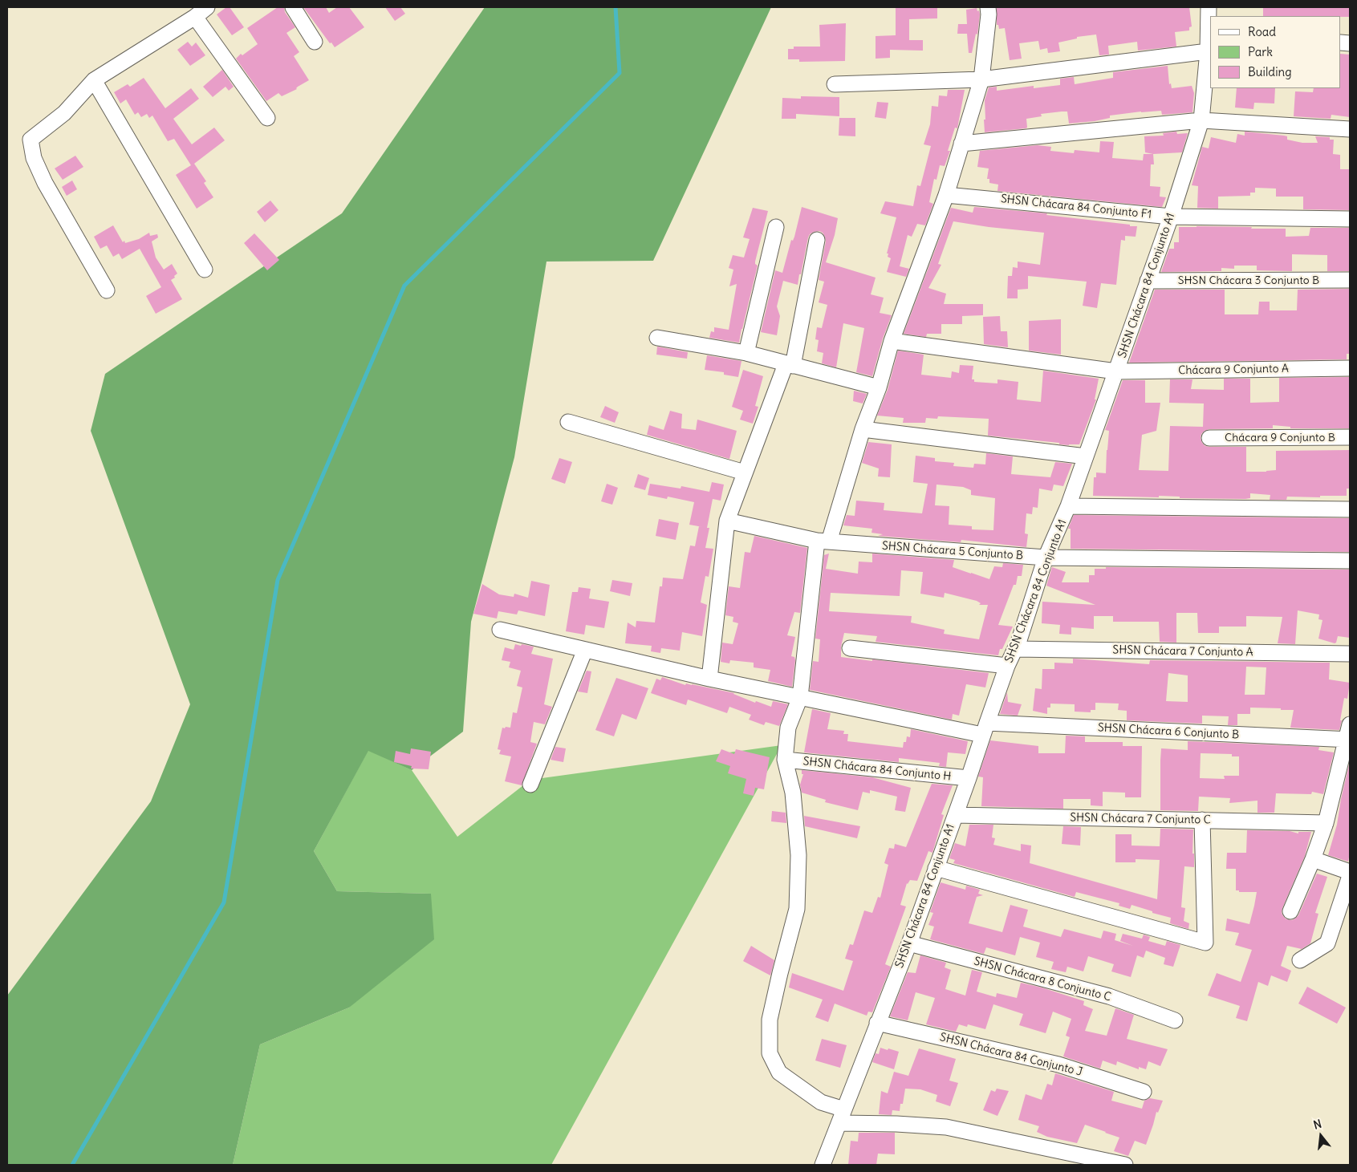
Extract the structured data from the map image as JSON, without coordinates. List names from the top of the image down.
{
  "streets": {
    "street": [
      "SHSN Chácara 84 Conjunto F1",
      "SHSN Chácara 3 Conjunto B",
      "SHSN Chácara 84 Conjunto A1",
      "Chácara 9 Conjunto A",
      "Chácara 9 Conjunto B",
      "SHSN Chácara 5 Conjunto B",
      "SHSN Chácara 7 Conjunto A",
      "SHSN Chácara 6 Conjunto B",
      "SHSN Chácara 84 Conjunto H",
      "SHSN Chácara 7 Conjunto C",
      "SHSN Chácara 8 Conjunto C",
      "SHSN Chácara 84 Conjunto J"
    ]
  },
  "crossings": [
    ["SHSN Chácara 84 Conjunto F1", "SHSN Chácara 84 Conjunto A1"],
    ["SHSN Chácara 3 Conjunto B", "SHSN Chácara 84 Conjunto A1"],
    ["SHSN Chácara 84 Conjunto A1", "Chácara 9 Conjunto A"],
    ["SHSN Chácara 84 Conjunto A1", "SHSN Chácara 5 Conjunto B"],
    ["SHSN Chácara 84 Conjunto A1", "SHSN Chácara 7 Conjunto A"],
    ["SHSN Chácara 84 Conjunto A1", "SHSN Chácara 6 Conjunto B"],
    ["SHSN Chácara 84 Conjunto A1", "SHSN Chácara 84 Conjunto H"],
    ["SHSN Chácara 84 Conjunto A1", "SHSN Chácara 7 Conjunto C"],
    ["SHSN Chácara 84 Conjunto A1", "SHSN Chácara 8 Conjunto C"],
    ["SHSN Chácara 84 Conjunto A1", "SHSN Chácara 84 Conjunto J"]
  ],
  "legend": ["Road", "Park", "Building"],
  "north": "top"
}
